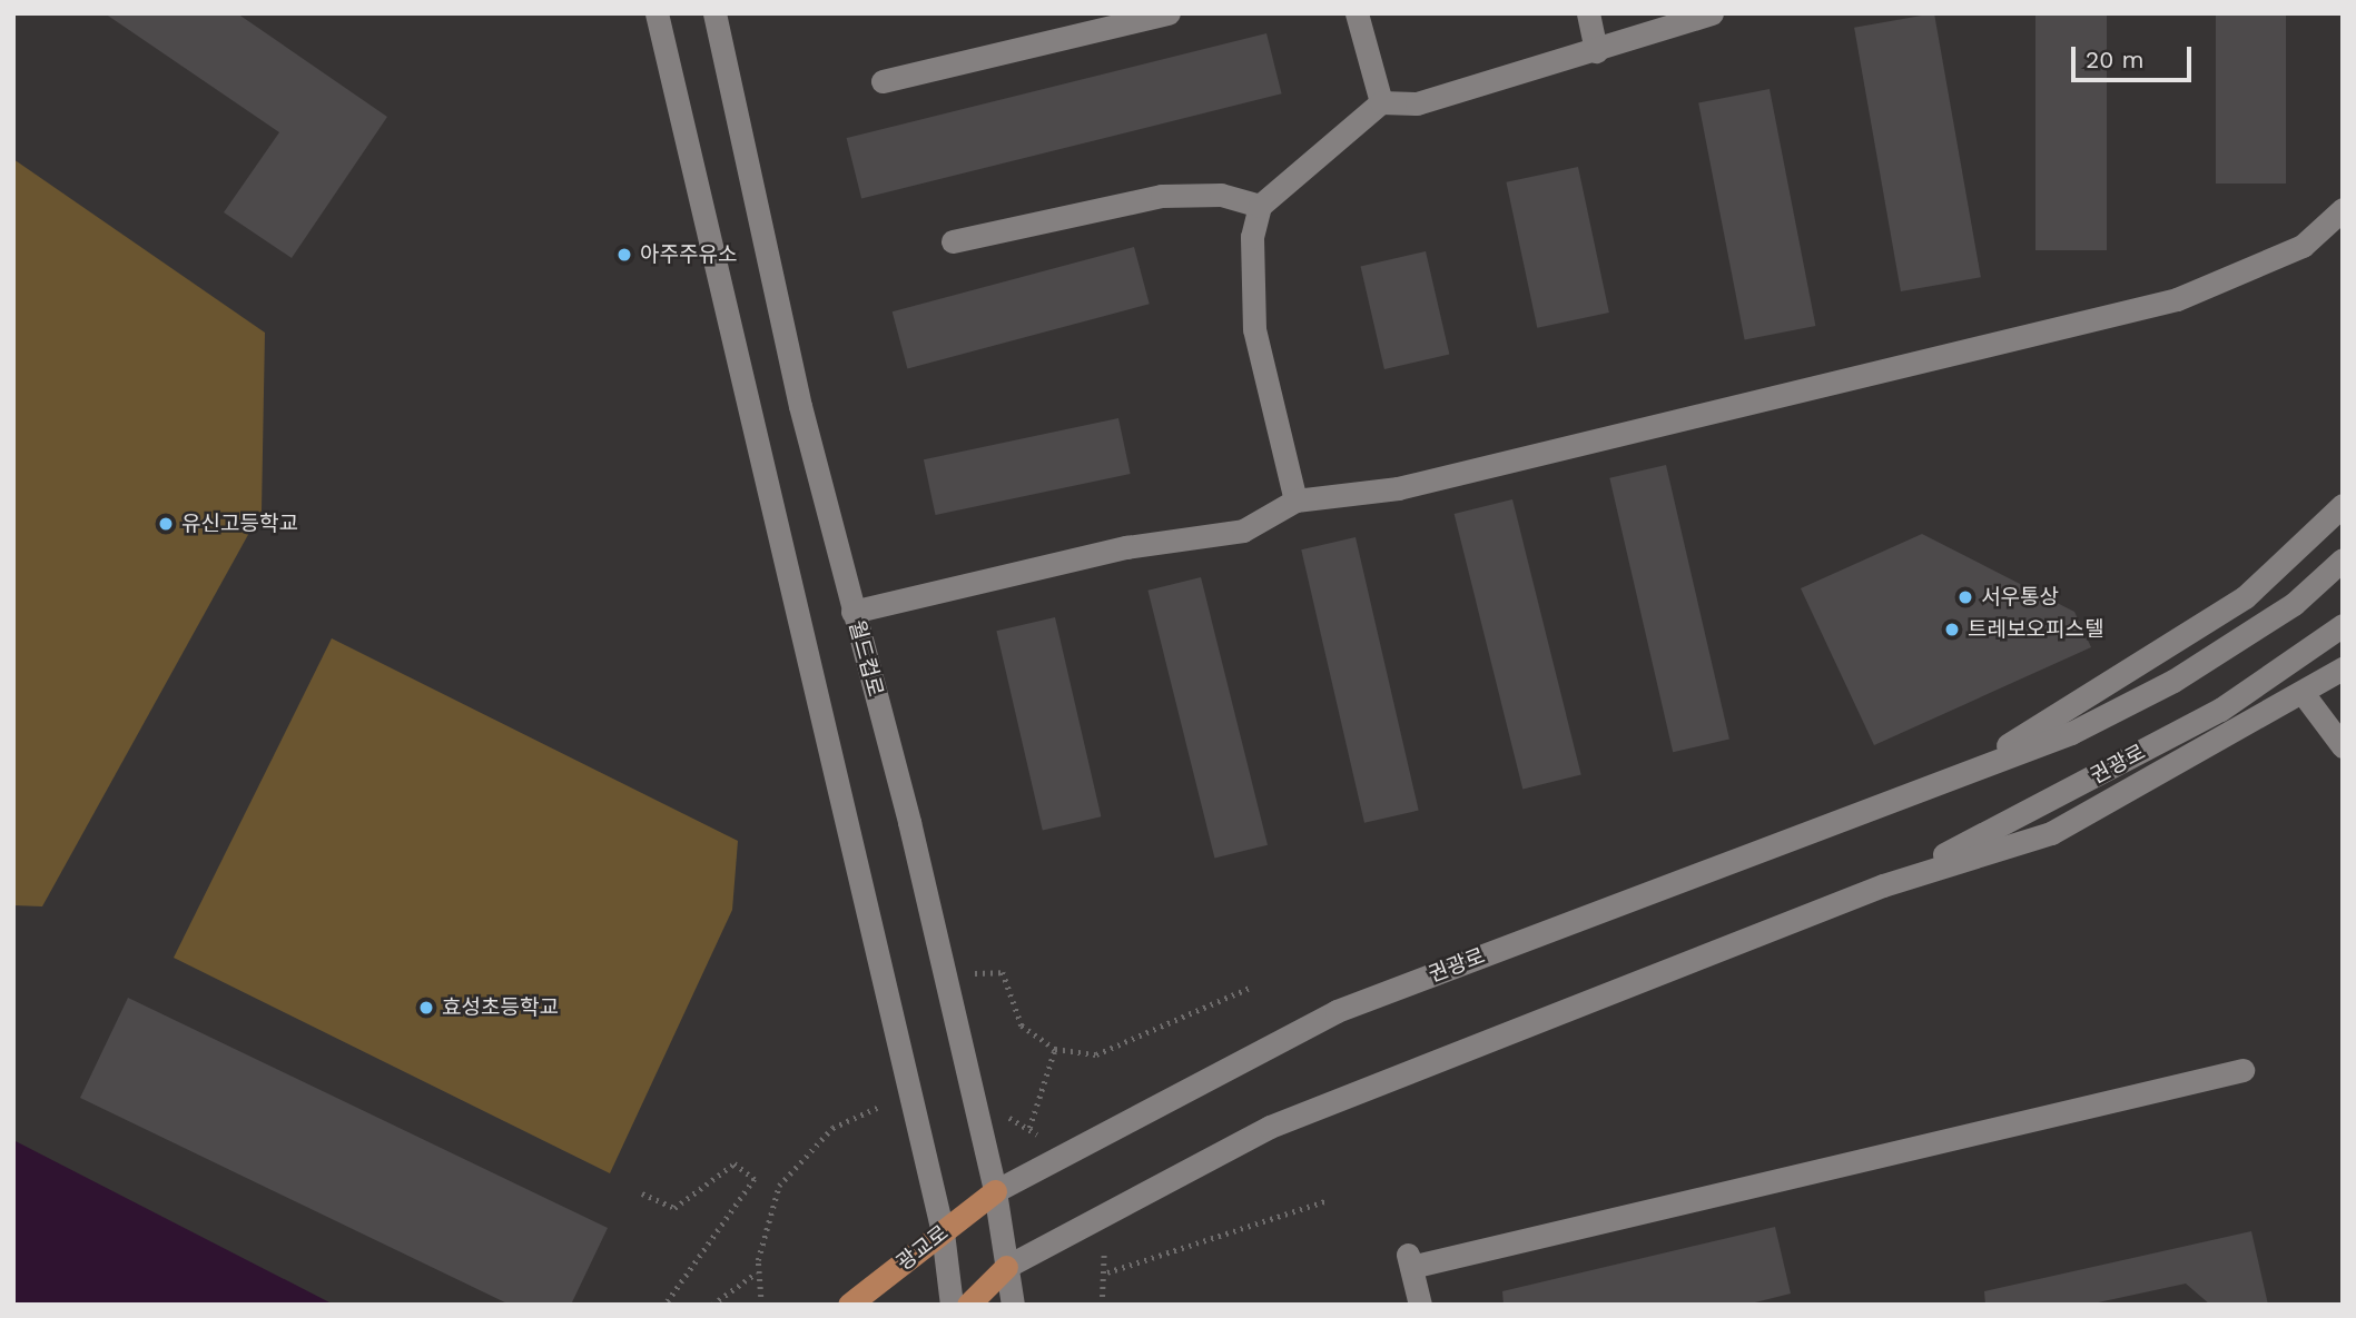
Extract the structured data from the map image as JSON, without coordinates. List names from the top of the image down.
{
  "streets": {
    "main road": ["광교로"],
    "street": ["월드컵로", "권광로"]
  },
  "crossings": [
    ["월드컵로", "권광로"],
    ["월드컵로", "광교로"],
    ["권광로", "광교로"]
  ],
  "places": [
    "아주주유소",
    "유신고등학교",
    "서우통상",
    "트레보오피스텔",
    "효성초등학교"
  ],
  "scale_bar": "20 m"
}
